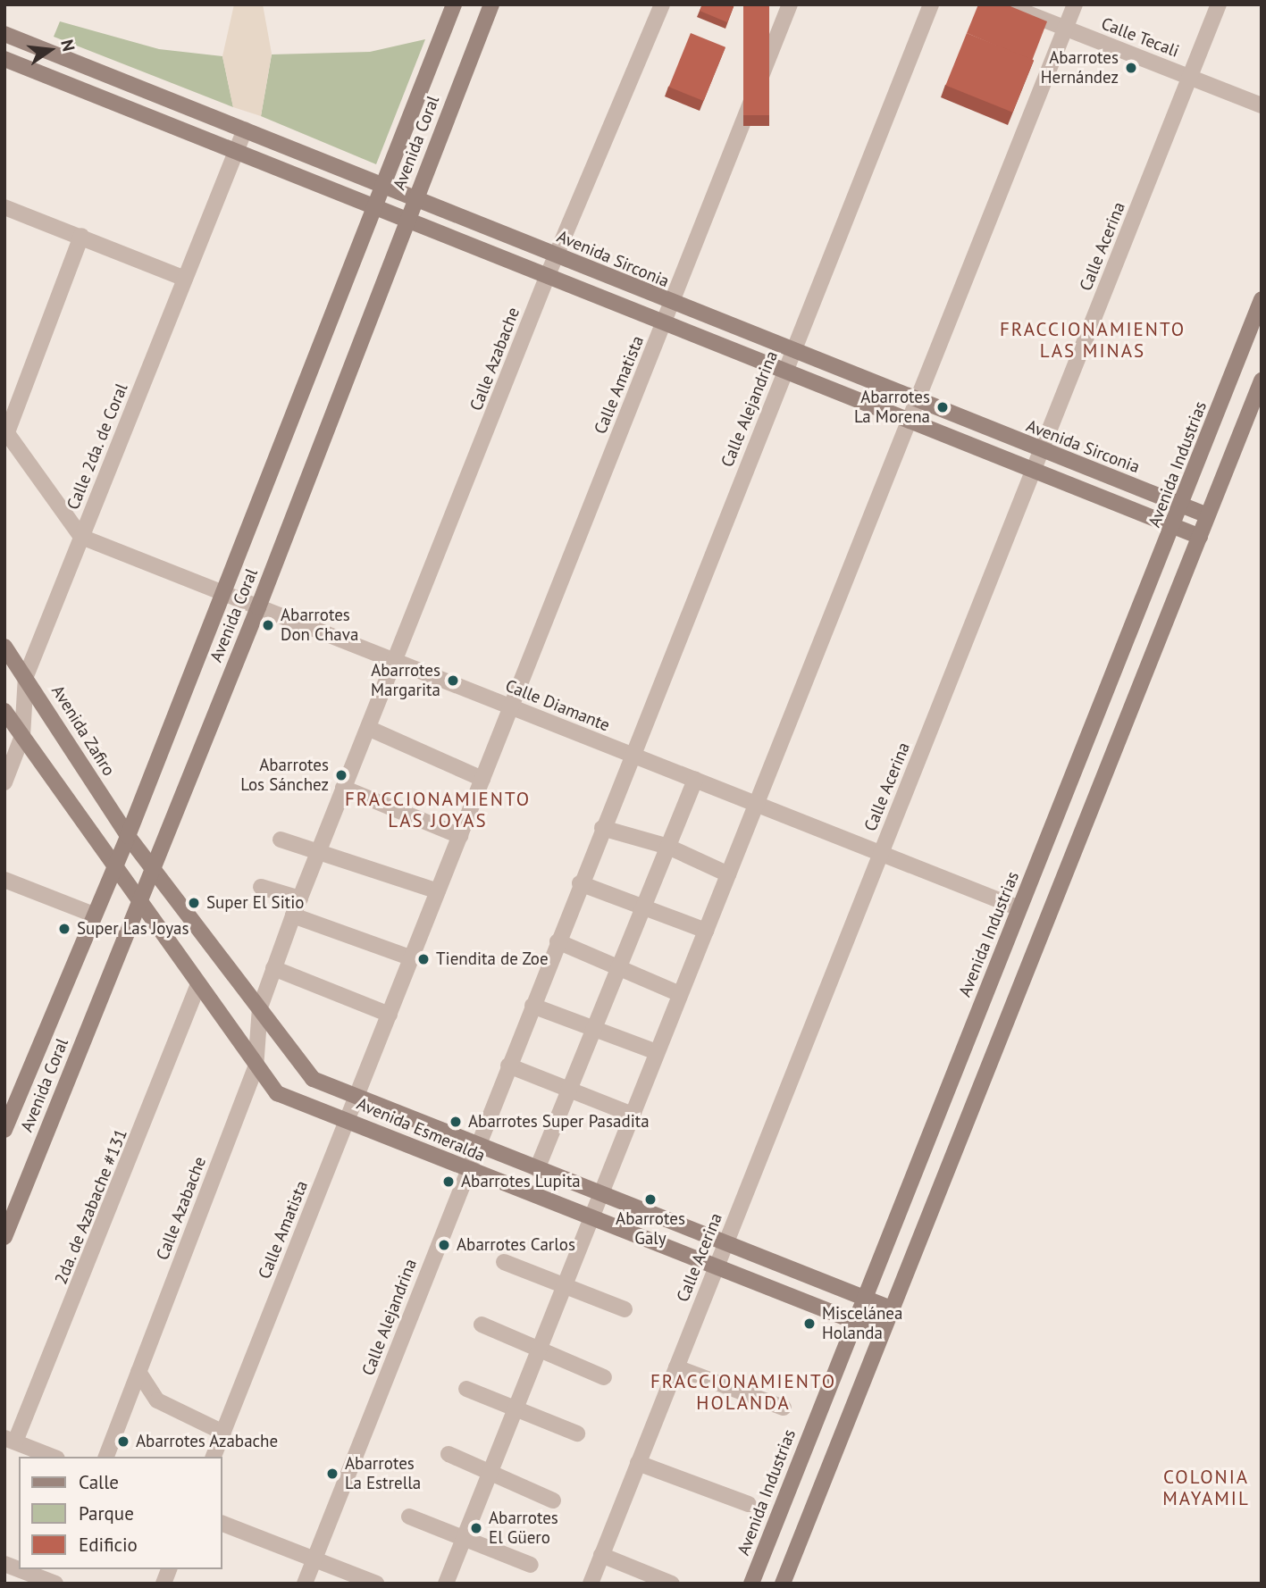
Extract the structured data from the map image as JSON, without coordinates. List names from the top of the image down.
{
  "streets": {
    "street": [
      "Calle Tecali",
      "Avenida Coral",
      "Calle Acerina",
      "Avenida Sirconia",
      "Calle Azabache",
      "Calle Amatista",
      "Calle Alejandrina",
      "Calle 2da. de Coral",
      "Avenida Industrias",
      "Calle Diamante",
      "Avenida Zafiro",
      "Avenida Esmeralda",
      "2da. de Azabache #131"
    ]
  },
  "crossings": [
    ["Calle Tecali", "Calle Acerina"],
    ["Avenida Coral", "Avenida Sirconia"],
    ["Avenida Coral", "Calle Diamante"],
    ["Avenida Coral", "Avenida Zafiro"],
    ["Avenida Coral", "Avenida Esmeralda"],
    ["Calle Acerina", "Avenida Sirconia"],
    ["Calle Acerina", "Calle Diamante"],
    ["Calle Acerina", "Avenida Esmeralda"],
    ["Avenida Sirconia", "Calle Azabache"],
    ["Avenida Sirconia", "Calle Amatista"],
    ["Avenida Sirconia", "Calle Alejandrina"],
    ["Avenida Sirconia", "Calle 2da. de Coral"],
    ["Avenida Sirconia", "Avenida Industrias"],
    ["Calle Azabache", "Calle Diamante"],
    ["Calle Azabache", "Avenida Esmeralda"],
    ["Calle Amatista", "Calle Diamante"],
    ["Calle Amatista", "Avenida Esmeralda"],
    ["Calle Alejandrina", "Calle Diamante"],
    ["Calle Alejandrina", "Avenida Esmeralda"],
    ["Calle 2da. de Coral", "Calle Diamante"],
    ["Calle 2da. de Coral", "Avenida Zafiro"],
    ["Avenida Industrias", "Calle Diamante"],
    ["Avenida Industrias", "Avenida Esmeralda"],
    ["Avenida Zafiro", "Avenida Esmeralda"],
    ["Avenida Esmeralda", "2da. de Azabache #131"]
  ],
  "districts": [
    "FRACCIONAMIENTO LAS MINAS",
    "FRACCIONAMIENTO LAS JOYAS",
    "FRACCIONAMIENTO HOLANDA",
    "COLONIA MAYAMIL"
  ],
  "places": [
    "Abarrotes Hernández",
    "Abarrotes La Morena",
    "Abarrotes Don Chava",
    "Abarrotes Margarita",
    "Abarrotes Los Sánchez",
    "Super El Sitio",
    "Super Las Joyas",
    "Tiendita de Zoe",
    "Abarrotes Super Pasadita",
    "Abarrotes Lupita",
    "Abarrotes Galy",
    "Abarrotes Carlos",
    "Miscelánea Holanda",
    "Abarrotes Azabache",
    "Abarrotes La Estrella",
    "Abarrotes El Güero"
  ],
  "legend": ["Calle", "Parque", "Edificio"],
  "north": "right"
}
